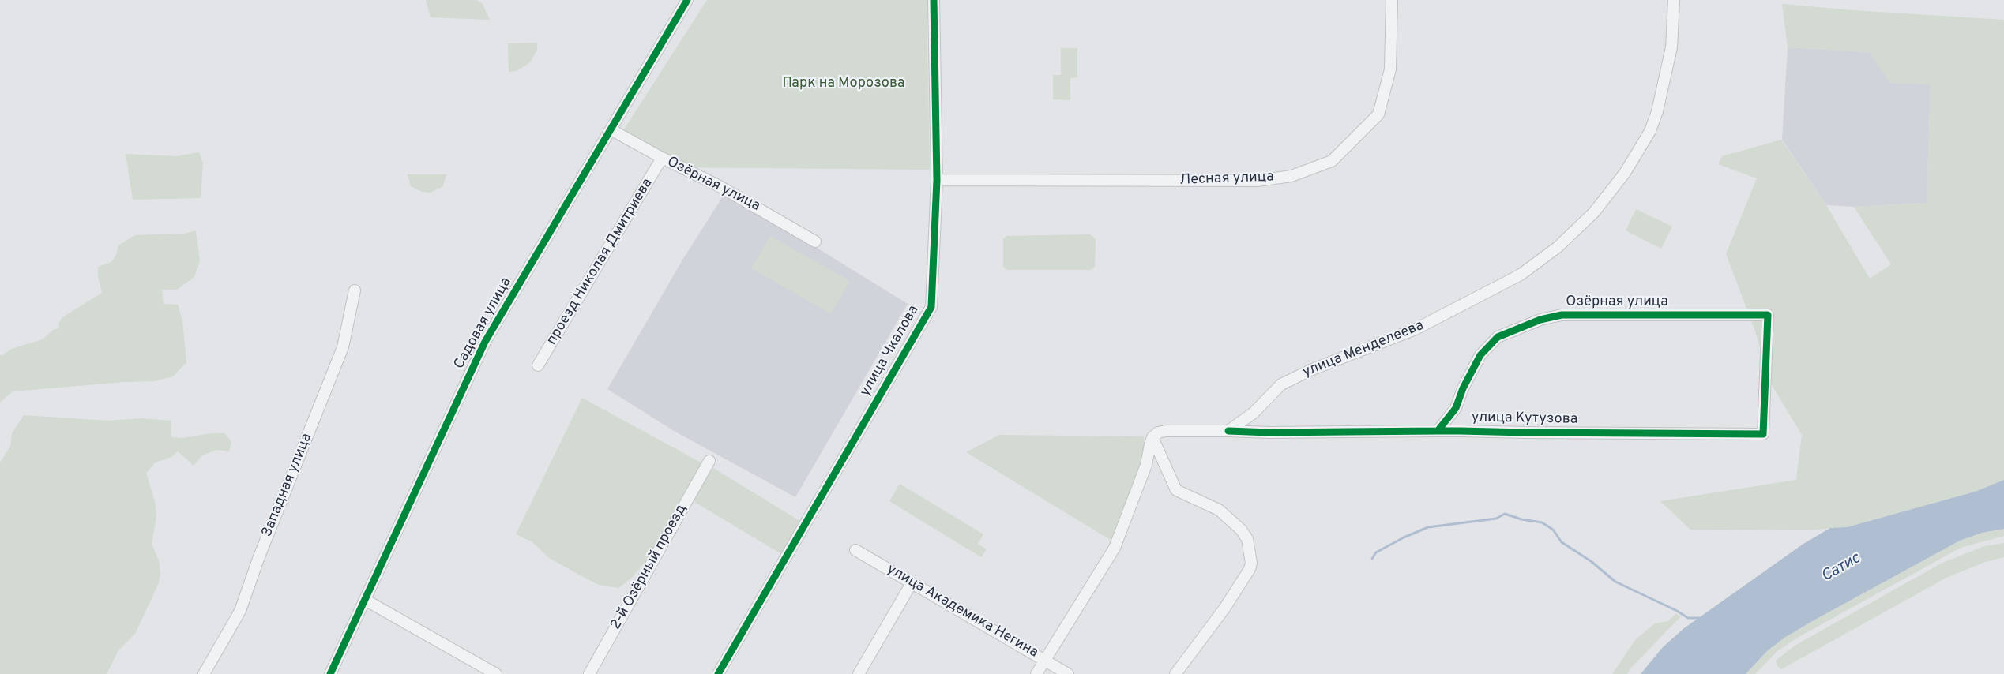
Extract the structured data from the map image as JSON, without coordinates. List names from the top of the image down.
{
  "streets": {
    "street": [
      "Лесная улица",
      "Озёрная улица",
      "проезд Николая Дмитриева",
      "Садовая улица",
      "улица Менделеева",
      "улица Чкалова",
      "улица Кутузова",
      "Западная улица",
      "2-й Озёрный проезд",
      "улица Академика Негина"
    ]
  },
  "crossings": [
    ["Лесная улица", "улица Чкалова"],
    ["Озёрная улица", "проезд Николая Дмитриева"],
    ["Озёрная улица", "Садовая улица"],
    ["Озёрная улица", "улица Кутузова"],
    ["улица Менделеева", "улица Кутузова"]
  ],
  "water": ["Сатис"],
  "parks": ["Парк на Морозова"]
}
